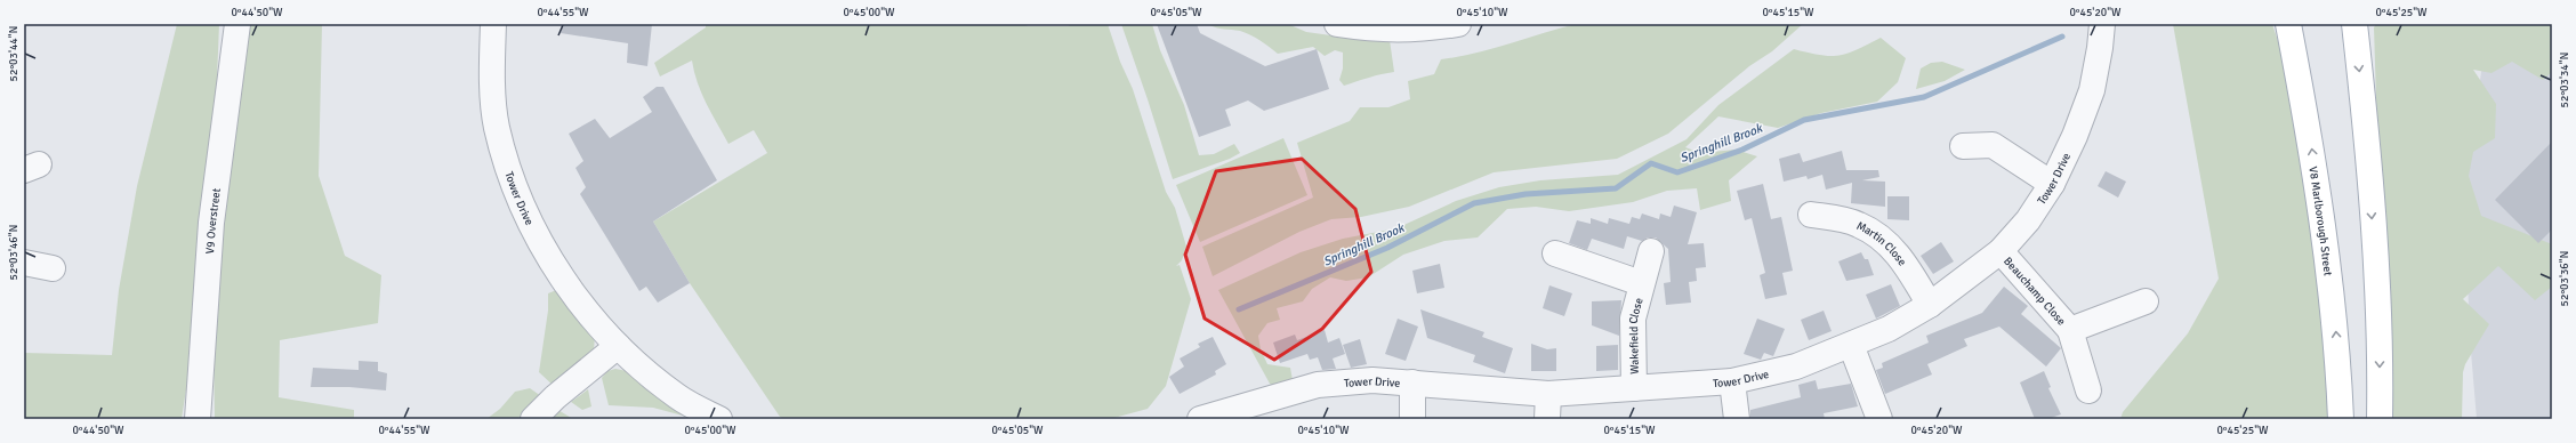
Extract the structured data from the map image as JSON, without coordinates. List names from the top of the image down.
{
  "streets": {
    "main road": ["V8 Marlborough Street"],
    "street": [
      "Tower Drive",
      "V9 Overstreet",
      "Martin Close",
      "Beauchamp Close",
      "Wakefield Close"
    ]
  },
  "crossings": [
    ["Tower Drive", "Martin Close"],
    ["Tower Drive", "Beauchamp Close"],
    ["Tower Drive", "Wakefield Close"]
  ],
  "water": ["Springhill Brook"],
  "coordinates": [
    "0°44'50\"W",
    "0°44'55\"W",
    "0°45'00\"W",
    "0°45'05\"W",
    "0°45'10\"W",
    "0°45'15\"W",
    "0°45'20\"W",
    "0°45'25\"W",
    "52°03'44\"N",
    "52°03'34\"N",
    "52°03'46\"N",
    "52°03'36\"N"
  ]
}
